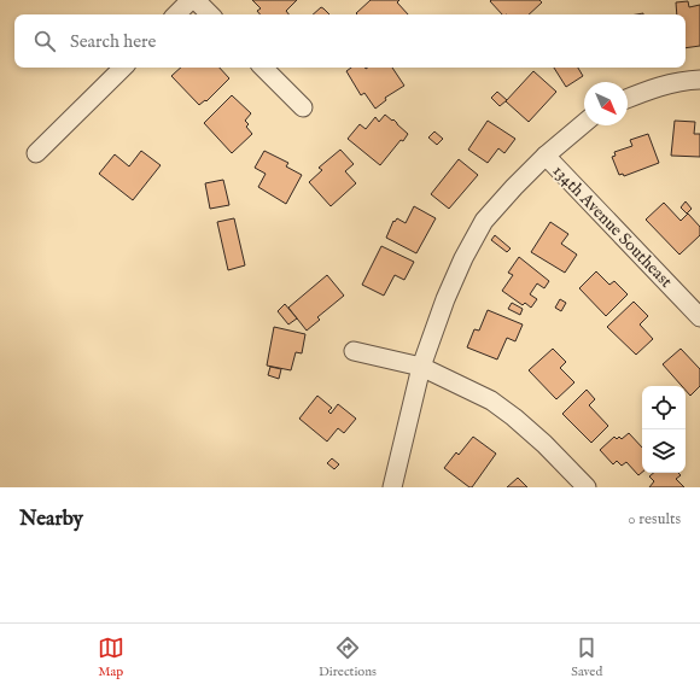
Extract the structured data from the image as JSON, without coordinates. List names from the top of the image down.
{
  "streets": {
    "street": ["134th Avenue Southeast"]
  },
  "north": "bottom right",
  "page": {
    "search": "Search here",
    "heading": ["Nearby", "0 results"],
    "nav": ["Map", "Directions", "Saved"]
  }
}
